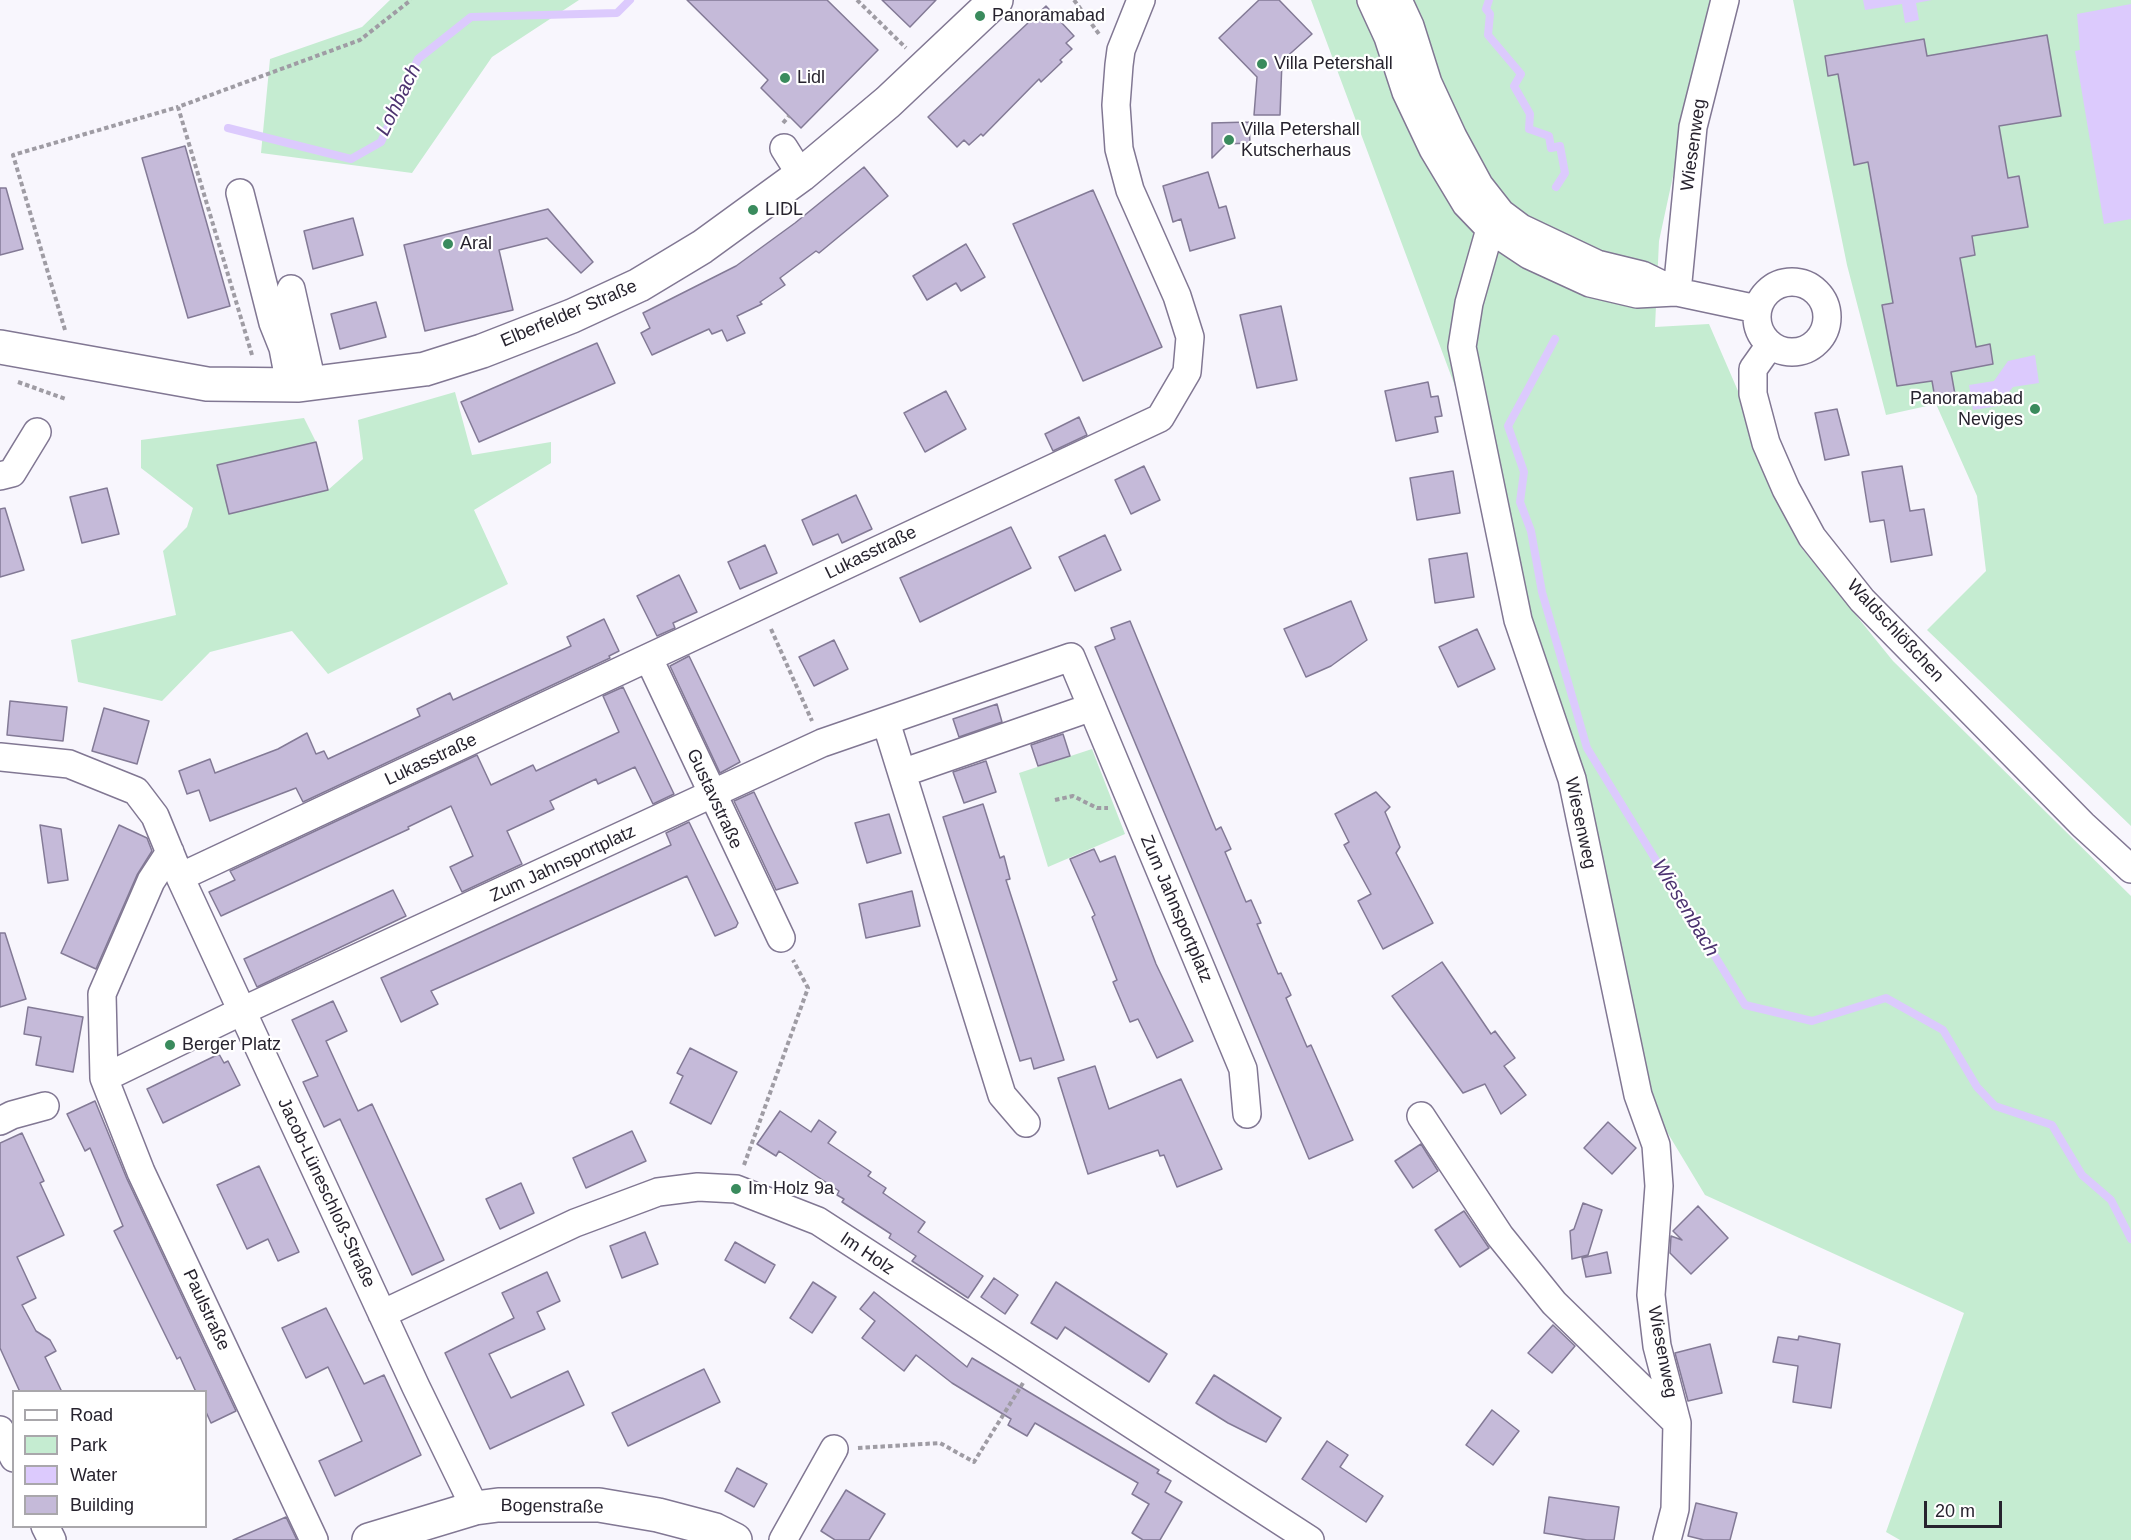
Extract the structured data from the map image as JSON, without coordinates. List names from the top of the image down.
{
  "streets": {
    "main road": ["Elberfelder Straße", "Bogenstraße"],
    "street": [
      "Wiesenweg",
      "Lukasstraße",
      "Waldschlößchen",
      "Gustavstraße",
      "Zum Jahnsportplatz",
      "Jacob-Lüneschloß-Straße",
      "Im Holz",
      "Paulstraße"
    ]
  },
  "crossings": [
    ["Lukasstraße", "Gustavstraße"],
    ["Lukasstraße", "Jacob-Lüneschloß-Straße"],
    ["Gustavstraße", "Zum Jahnsportplatz"],
    ["Zum Jahnsportplatz", "Jacob-Lüneschloß-Straße"],
    ["Zum Jahnsportplatz", "Paulstraße"],
    ["Jacob-Lüneschloß-Straße", "Im Holz"],
    ["Jacob-Lüneschloß-Straße", "Bogenstraße"]
  ],
  "water": ["Lohbach", "Wiesenbach"],
  "places": [
    "Panoramabad",
    "Villa Petershall",
    "Lidl",
    "Villa Petershall Kutscherhaus",
    "LIDL",
    "Aral",
    "Panoramabad Neviges",
    "Berger Platz",
    "Im Holz 9a"
  ],
  "legend": [
    "Road",
    "Park",
    "Water",
    "Building"
  ],
  "scale_bar": "20 m"
}
